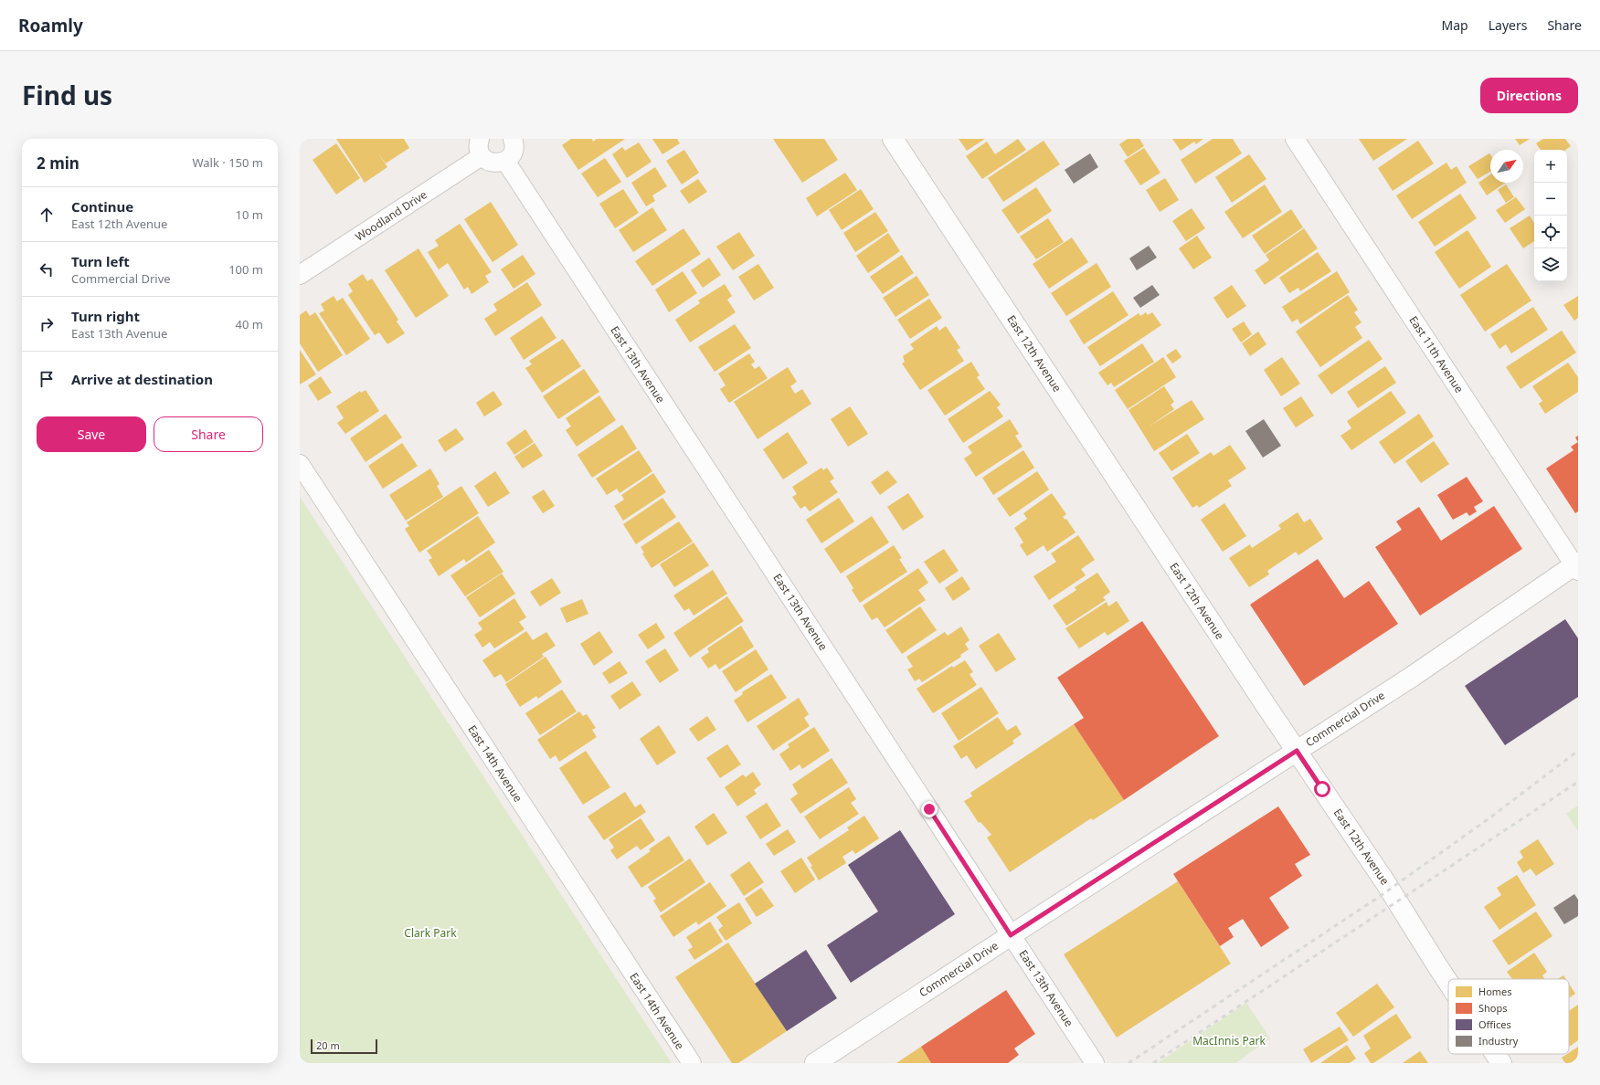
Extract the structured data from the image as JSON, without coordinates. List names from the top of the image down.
{
  "streets": {
    "street": [
      "Woodland Drive",
      "East 12th Avenue",
      "East 11th Avenue",
      "East 13th Avenue",
      "Commercial Drive",
      "East 14th Avenue"
    ]
  },
  "crossings": [
    ["East 12th Avenue", "Commercial Drive"],
    ["East 11th Avenue", "Commercial Drive"],
    ["East 13th Avenue", "Commercial Drive"]
  ],
  "parks": ["Clark Park", "MacInnis Park"],
  "legend": [
    "Homes",
    "Shops",
    "Offices",
    "Industry"
  ],
  "scale_bar": "20 m",
  "north": "top right",
  "page": {
    "header": "Roamly",
    "nav": ["Map", "Layers", "Share"],
    "title": "Find us",
    "buttons": [
      "Directions",
      ["Save", "Share"]
    ],
    "heading": ["2 min", "Walk · 150 m"],
    "map_buttons": ["+", "−"],
    "list": [
      ["Continue", "East 12th Avenue", "10 m"],
      ["Turn left", "Commercial Drive", "100 m"],
      ["Turn right", "East 13th Avenue", "40 m"],
      "Arrive at destination"
    ],
    "scale": "20 m"
  }
}
